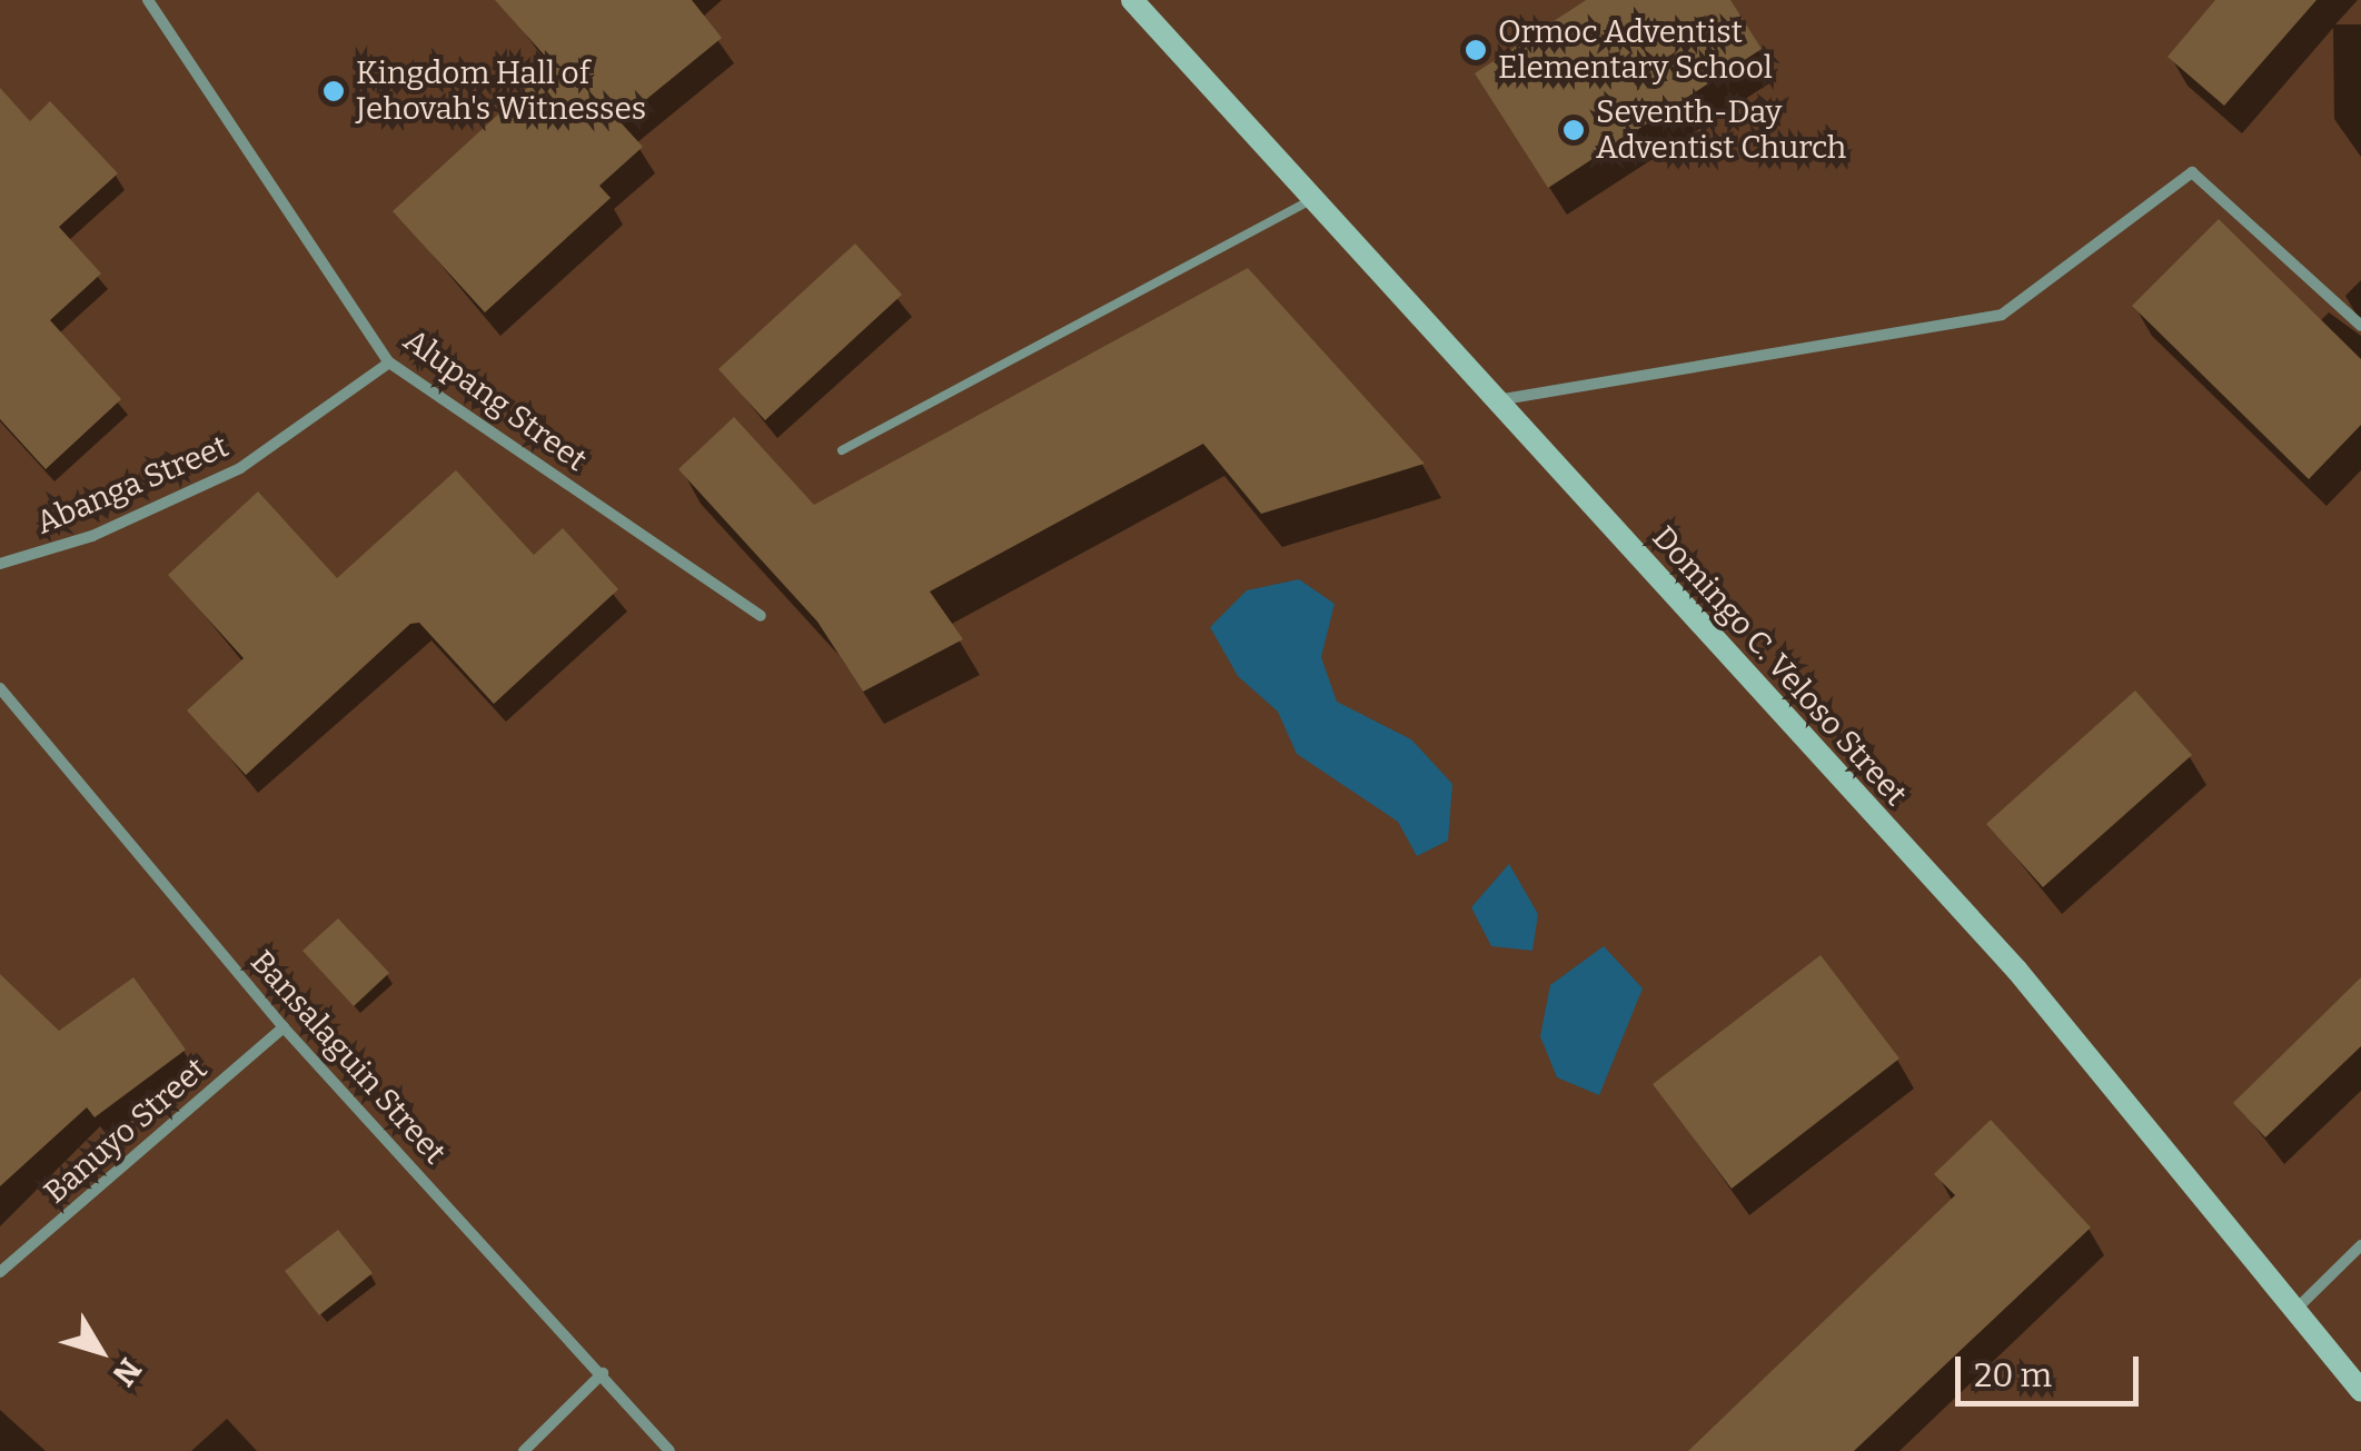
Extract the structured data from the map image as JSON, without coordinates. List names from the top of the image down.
{
  "streets": {
    "main road": ["Domingo C. Veloso Street"],
    "street": [
      "Alupang Street",
      "Abanga Street",
      "Bansalaguin Street",
      "Banuyo Street"
    ]
  },
  "crossings": [
    ["Alupang Street", "Abanga Street"],
    ["Bansalaguin Street", "Banuyo Street"]
  ],
  "places": ["Ormoc Adventist Elementary School", "Kingdom Hall of Jehovah's Witnesses", "Seventh-Day Adventist Church"],
  "scale_bar": "20 m",
  "north": "bottom right"
}
